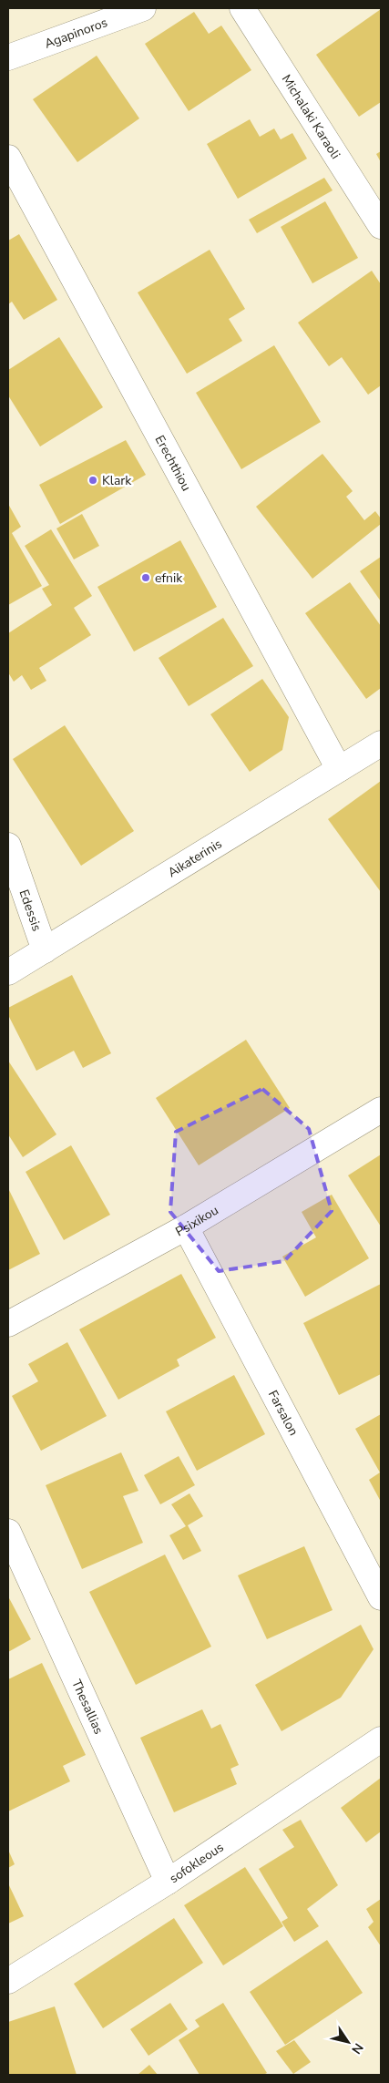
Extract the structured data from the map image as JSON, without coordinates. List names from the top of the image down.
{
  "streets": {
    "street": [
      "Agapinoros",
      "Michalaki Karaoli",
      "Erechthiou",
      "Aikaterinis",
      "Edessis",
      "Psixikou",
      "Farsalon",
      "Thesallias",
      "sofokleous"
    ]
  },
  "crossings": [
    ["Erechthiou", "Aikaterinis"],
    ["Aikaterinis", "Edessis"],
    ["Psixikou", "Farsalon"],
    ["Thesallias", "sofokleous"]
  ],
  "places": ["Klark", "efnik"],
  "north": "bottom right"
}
